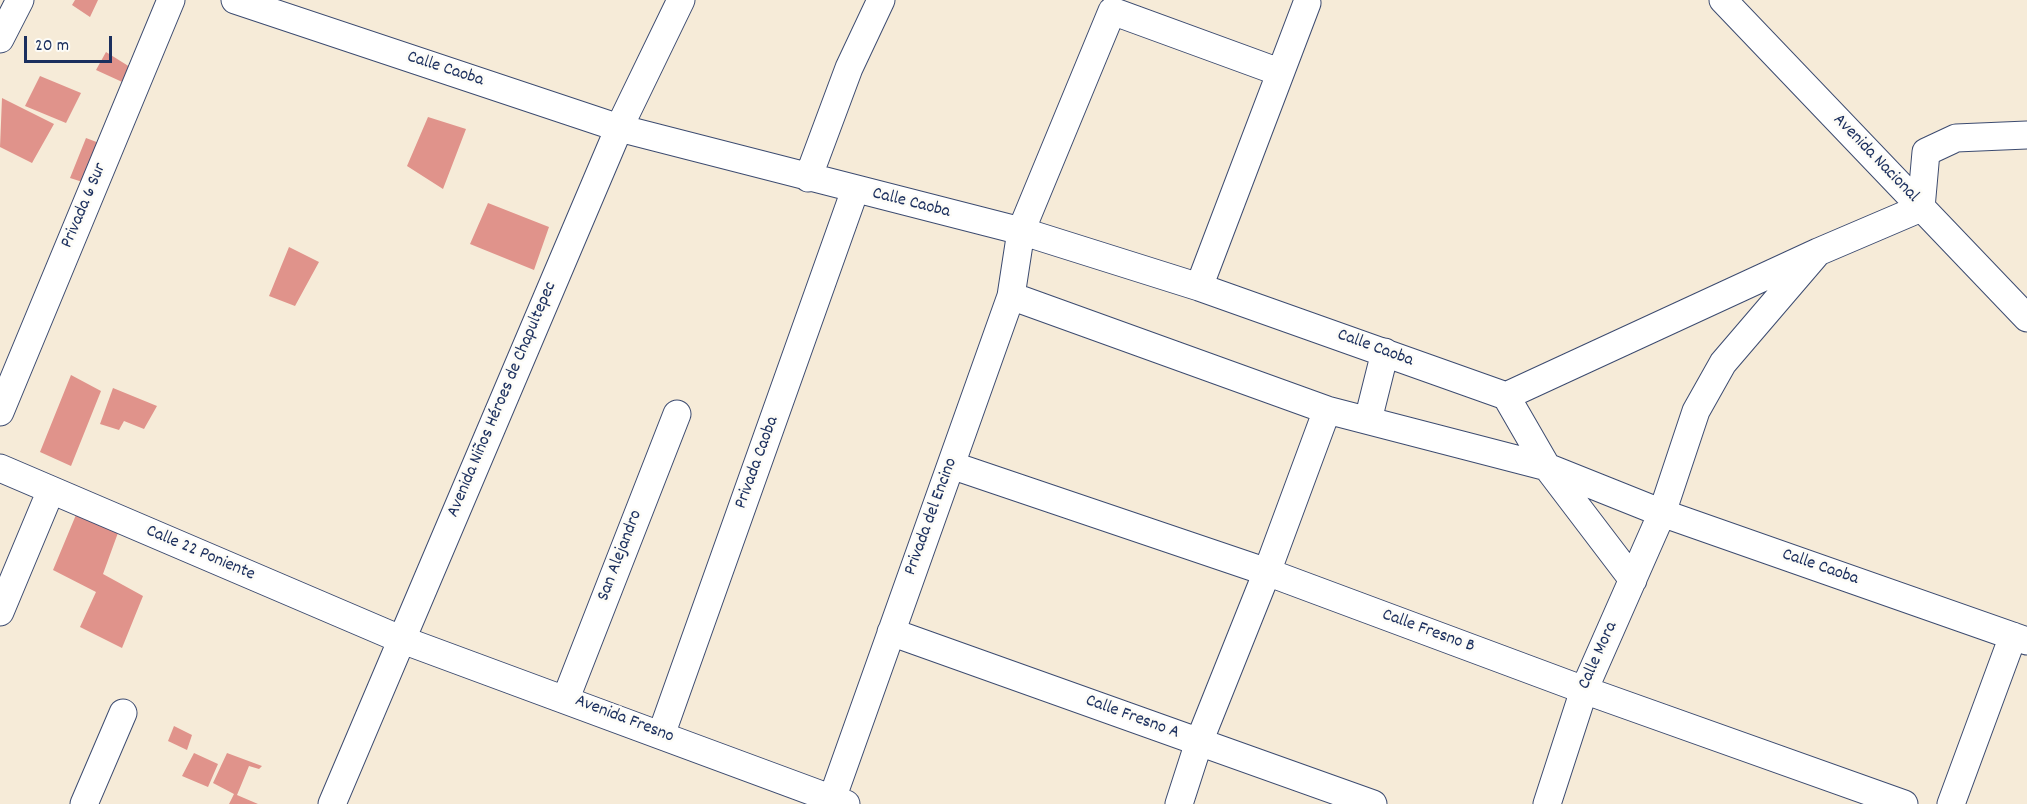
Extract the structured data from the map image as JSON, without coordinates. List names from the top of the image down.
{
  "streets": {
    "street": [
      "Calle Caoba",
      "Avenida Nacional",
      "Privada 6 Sur",
      "Avenida Niños Héroes de Chapultepec",
      "Privada Caoba",
      "Privada del Encino",
      "Calle 22 Poniente",
      "San Alejandro",
      "Calle Fresno B",
      "Calle Mora",
      "Calle Fresno A",
      "Avenida Fresno"
    ]
  },
  "crossings": [
    ["Calle Caoba", "Avenida Niños Héroes de Chapultepec"],
    ["Calle Caoba", "Privada Caoba"],
    ["Calle Caoba", "Privada del Encino"],
    ["Calle Caoba", "Calle Mora"],
    ["Avenida Niños Héroes de Chapultepec", "Calle 22 Poniente"],
    ["Avenida Niños Héroes de Chapultepec", "Avenida Fresno"],
    ["Privada Caoba", "Avenida Fresno"],
    ["Privada del Encino", "Calle Fresno B"],
    ["Privada del Encino", "Calle Fresno A"],
    ["Privada del Encino", "Avenida Fresno"],
    ["Calle 22 Poniente", "Avenida Fresno"],
    ["San Alejandro", "Avenida Fresno"],
    ["Calle Fresno B", "Calle Mora"]
  ],
  "scale_bar": "20 m"
}
